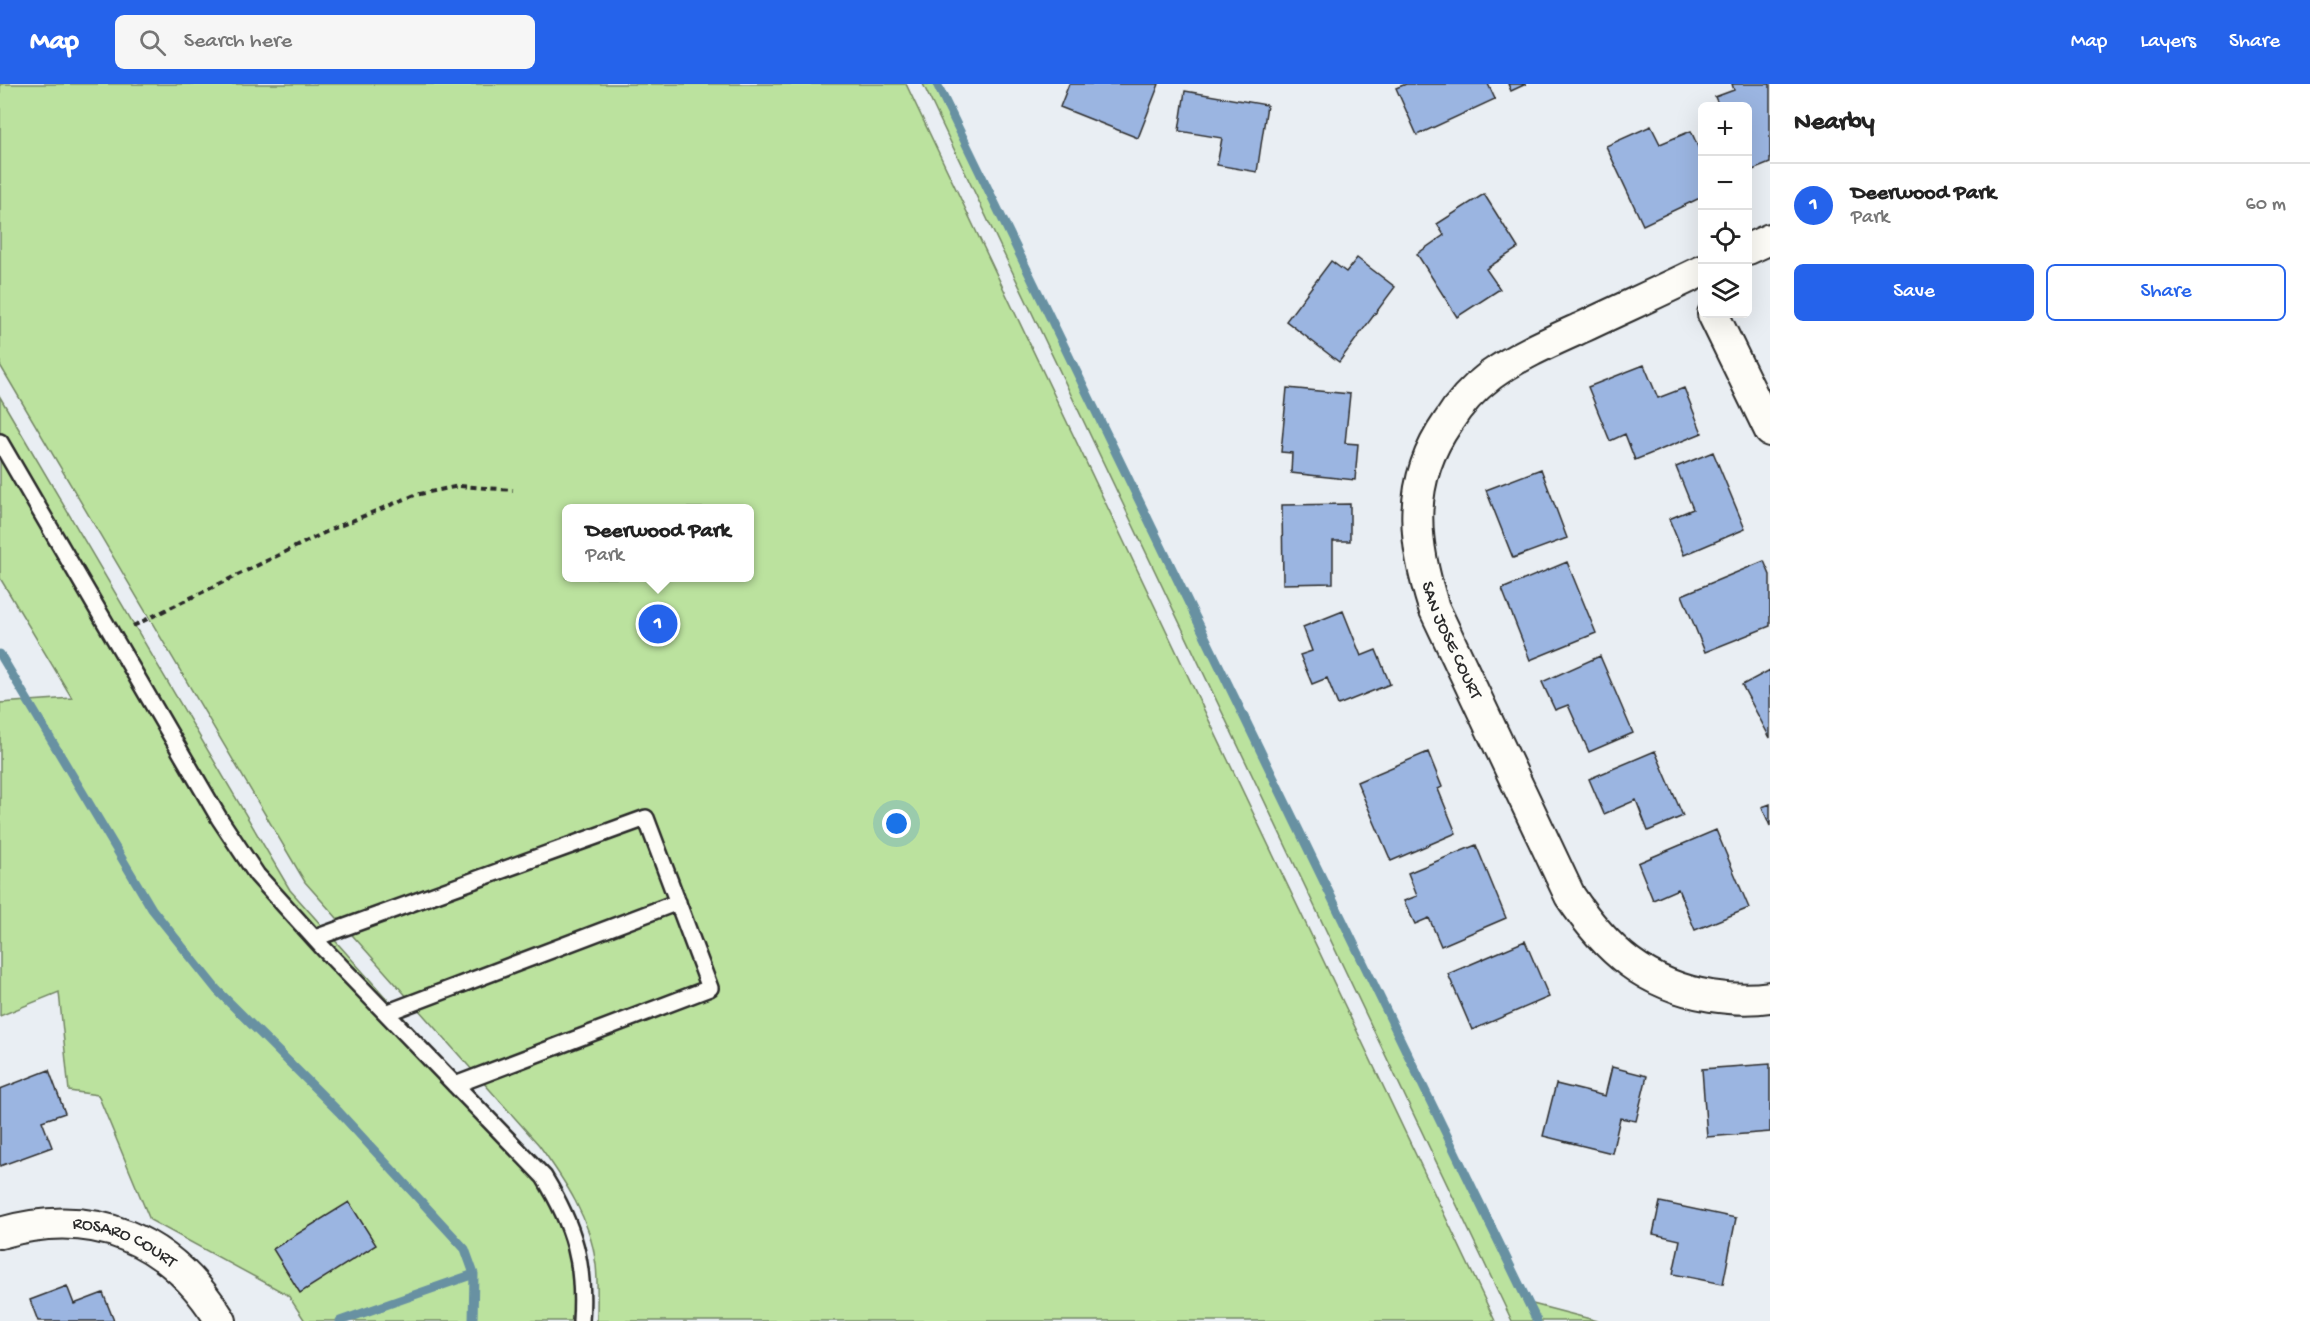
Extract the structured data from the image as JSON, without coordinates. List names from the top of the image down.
{
  "streets": {
    "street": ["SAN JOSE COURT", "ROSARO COURT"]
  },
  "page": {
    "header": "Map",
    "search": "Search here",
    "nav": ["Map", "Layers", "Share"],
    "heading": "Nearby",
    "map_buttons": ["+", "−"],
    "list": [
      {
        "mark": "1",
        "name": "Deerwood Park",
        "note": "Park",
        "value": "60 m"
      }
    ],
    "buttons": ["Save", "Share"],
    "popup": ["Deerwood Park", "Park"],
    "pins": "1"
  }
}
